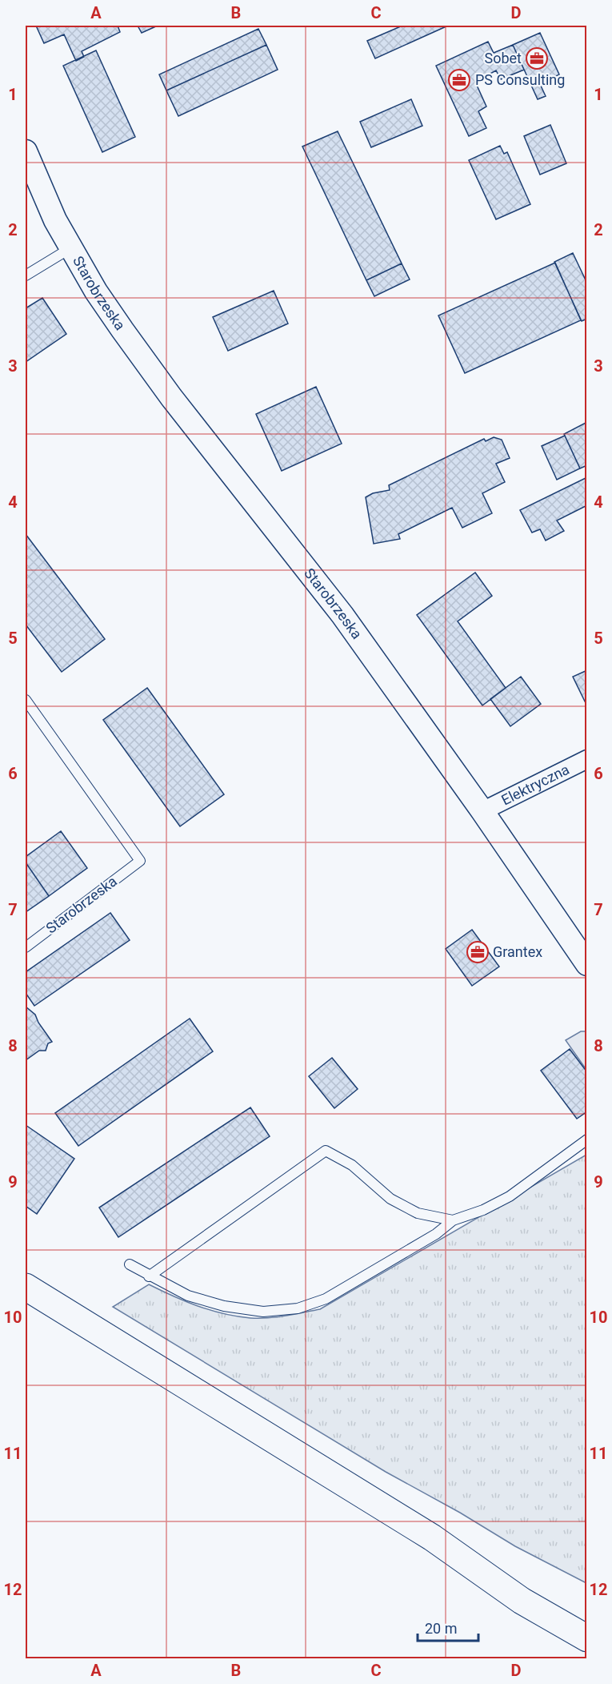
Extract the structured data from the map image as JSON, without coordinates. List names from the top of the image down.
{
  "streets": {
    "street": ["Starobrzeska", "Elektryczna"]
  },
  "crossings": [
    ["Starobrzeska", "Elektryczna"]
  ],
  "places": {
    "office": ["Sobet", "PS Consulting", "Grantex"]
  },
  "scale_bar": "20 m",
  "grid": {
    "columns": [
      "A",
      "B",
      "C",
      "D"
    ],
    "rows": [
      "1",
      "2",
      "3",
      "4",
      "5",
      "6",
      "7",
      "8",
      "9",
      "10",
      "11",
      "12"
    ]
  }
}
